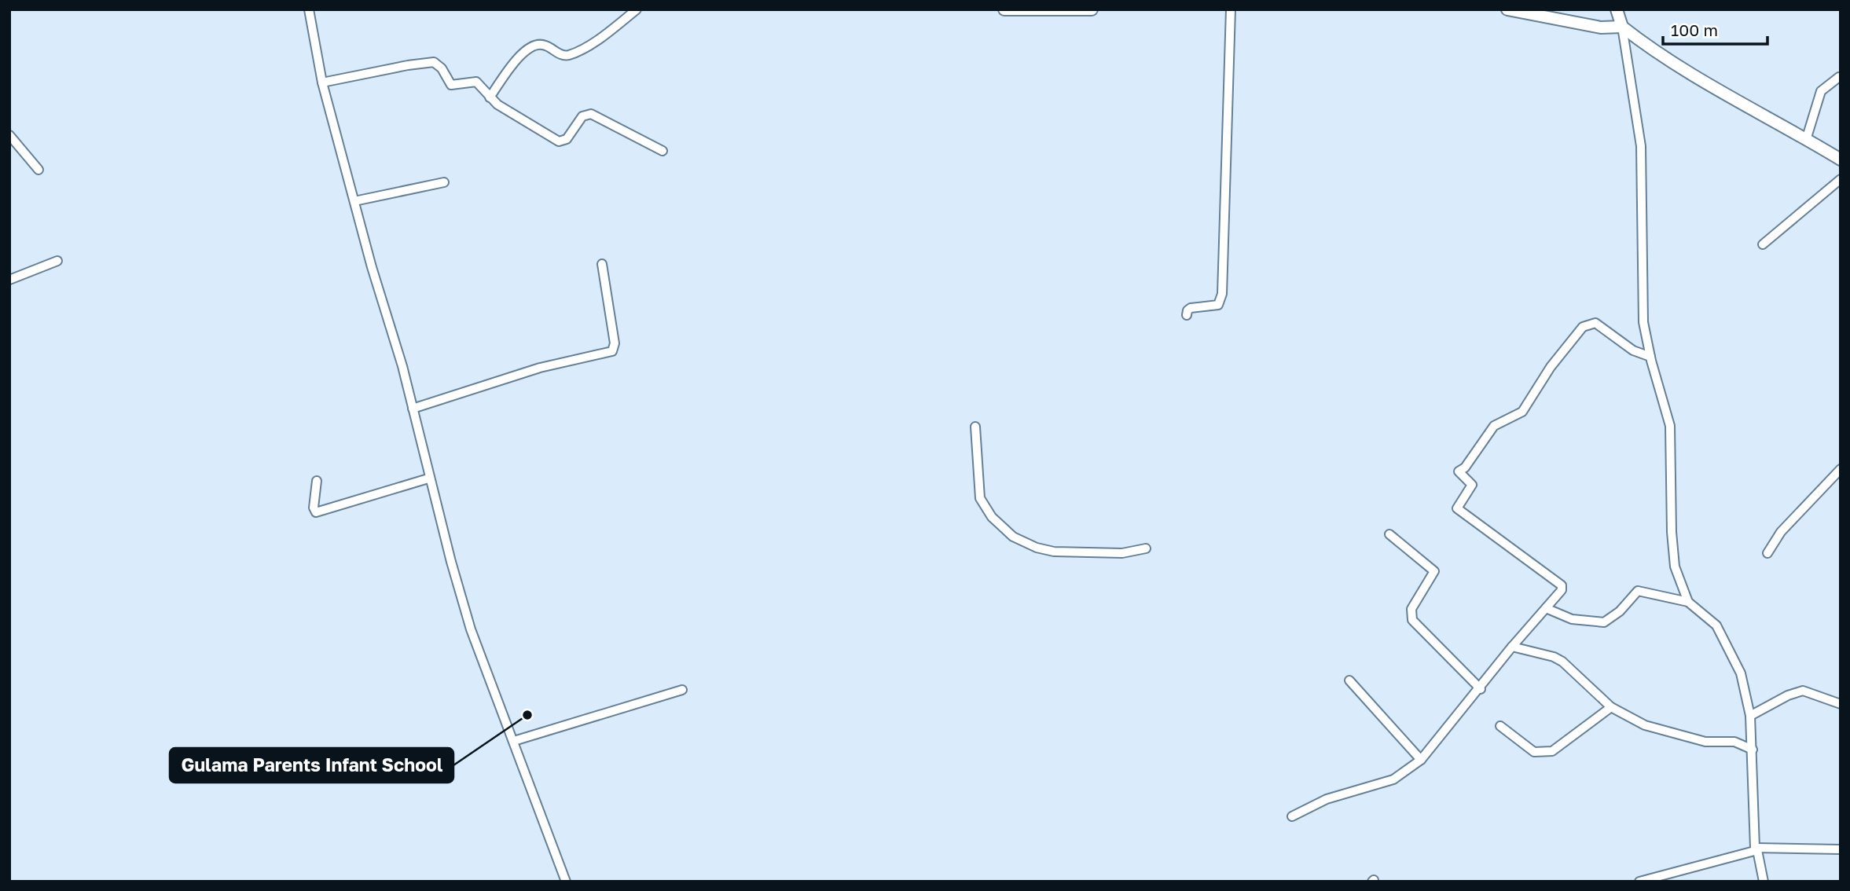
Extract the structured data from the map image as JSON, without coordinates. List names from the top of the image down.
{
  "places": ["Gulama Parents Infant School"],
  "scale_bar": "100 m"
}
